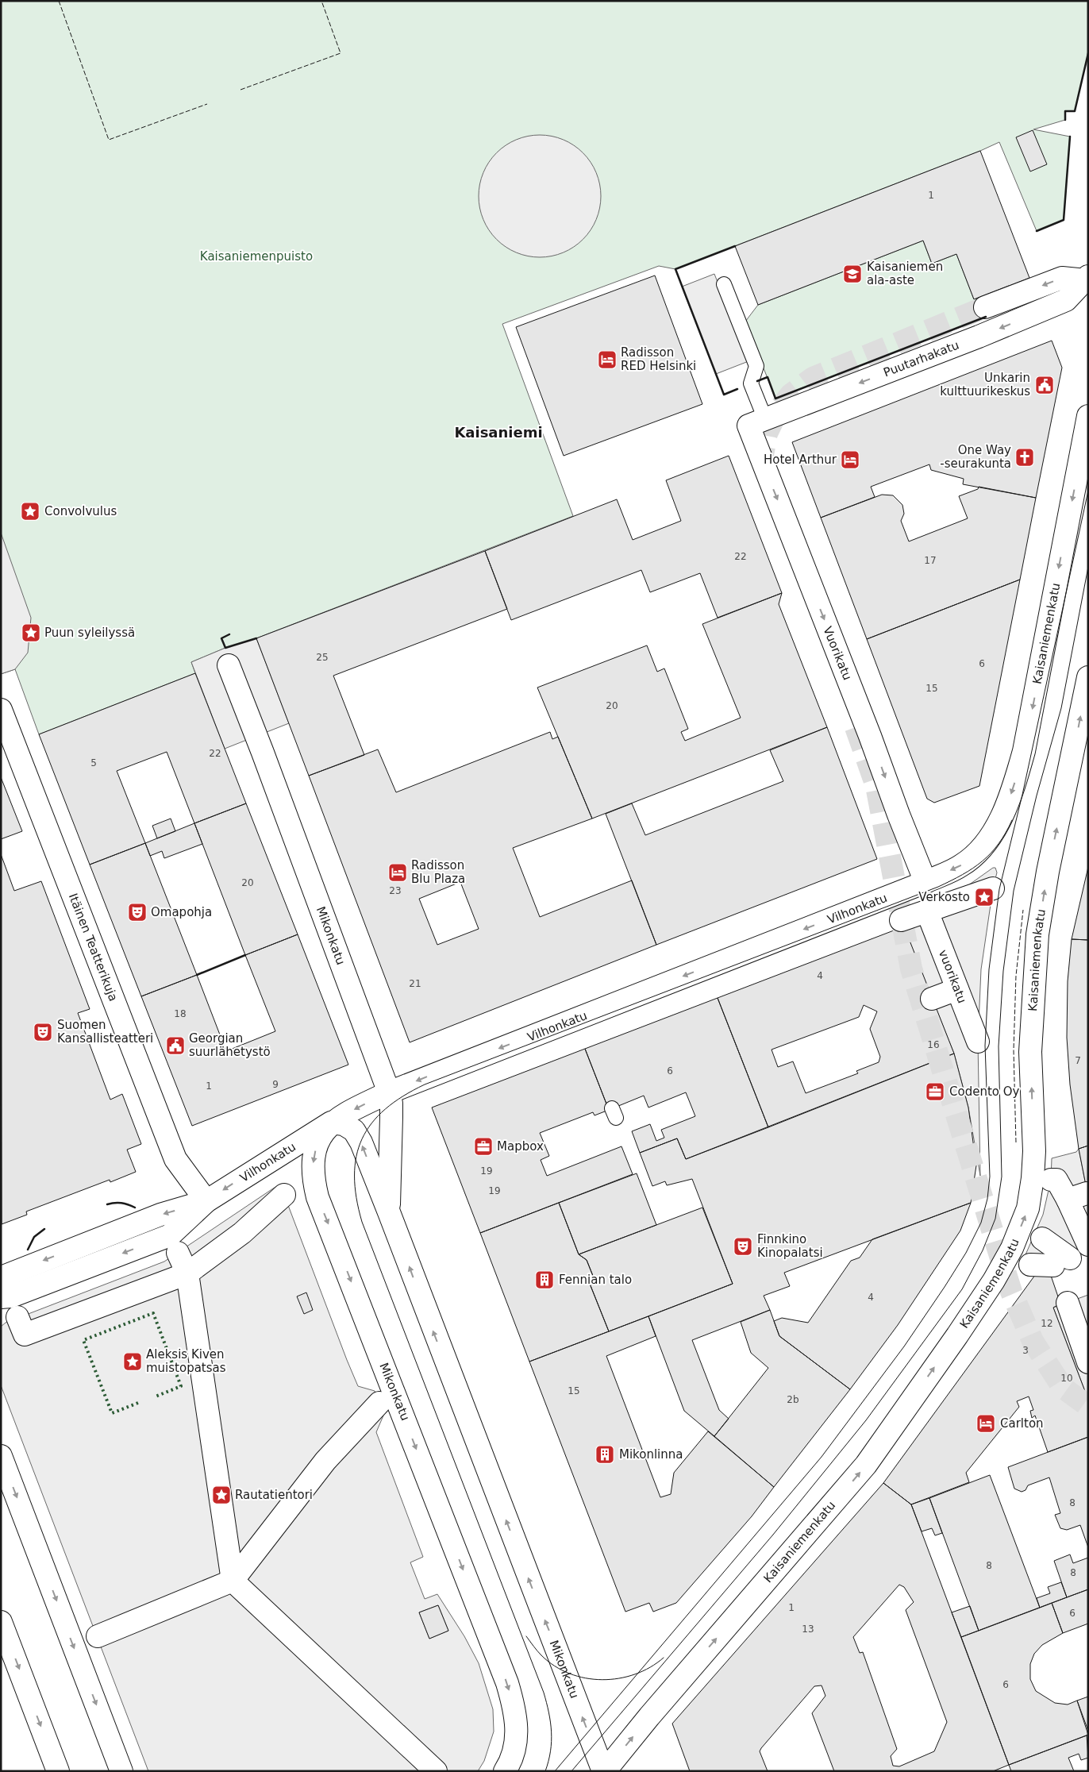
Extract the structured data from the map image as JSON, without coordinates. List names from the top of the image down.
{
  "streets": {
    "street": [
      "Puutarhakatu",
      "Kaisaniemenkatu",
      "Vuorikatu",
      "Vilhonkatu",
      "Mikonkatu",
      "Itäinen Teatterikuja",
      "vuorikatu"
    ]
  },
  "crossings": [
    ["Puutarhakatu", "Vuorikatu"],
    ["Kaisaniemenkatu", "Vuorikatu"],
    ["Kaisaniemenkatu", "Vilhonkatu"],
    ["Kaisaniemenkatu", "Mikonkatu"],
    ["Vuorikatu", "Vilhonkatu"],
    ["Vilhonkatu", "Mikonkatu"],
    ["Vilhonkatu", "Itäinen Teatterikuja"]
  ],
  "one_way": ["Puutarhakatu", "Vuorikatu", "Vilhonkatu"],
  "districts": ["Kaisaniemi"],
  "parks": ["Kaisaniemenpuisto"],
  "places": {
    "school or university": ["Kaisaniemen ala-aste"],
    "hotel": [
      "Radisson RED Helsinki",
      "Hotel Arthur",
      "Radisson Blu Plaza",
      "Carlton"
    ],
    "public building": ["Unkarin kulttuurikeskus", "Georgian suurlähetystö"],
    "church": ["One Way -seurakunta"],
    "place": [
      "Convolvulus",
      "Puun syleilyssä",
      "Verkosto",
      "Aleksis Kiven muistopatsas",
      "Rautatientori"
    ],
    "theatre": ["Omapohja", "Suomen Kansallisteatteri", "Finnkino Kinopalatsi"],
    "office": ["Codento Oy", "Mapbox"],
    "building": ["Fennian talo", "Mikonlinna"]
  },
  "house_numbers": [
    "1",
    "22",
    "17",
    "25",
    "6",
    "15",
    "20",
    "22",
    "5",
    "20",
    "23",
    "4",
    "21",
    "18",
    "16",
    "7",
    "6",
    "9",
    "1",
    "19",
    "19",
    "4",
    "12",
    "3",
    "10",
    "15",
    "2b",
    "8",
    "8",
    "8",
    "1",
    "6",
    "13",
    "6"
  ]
}
